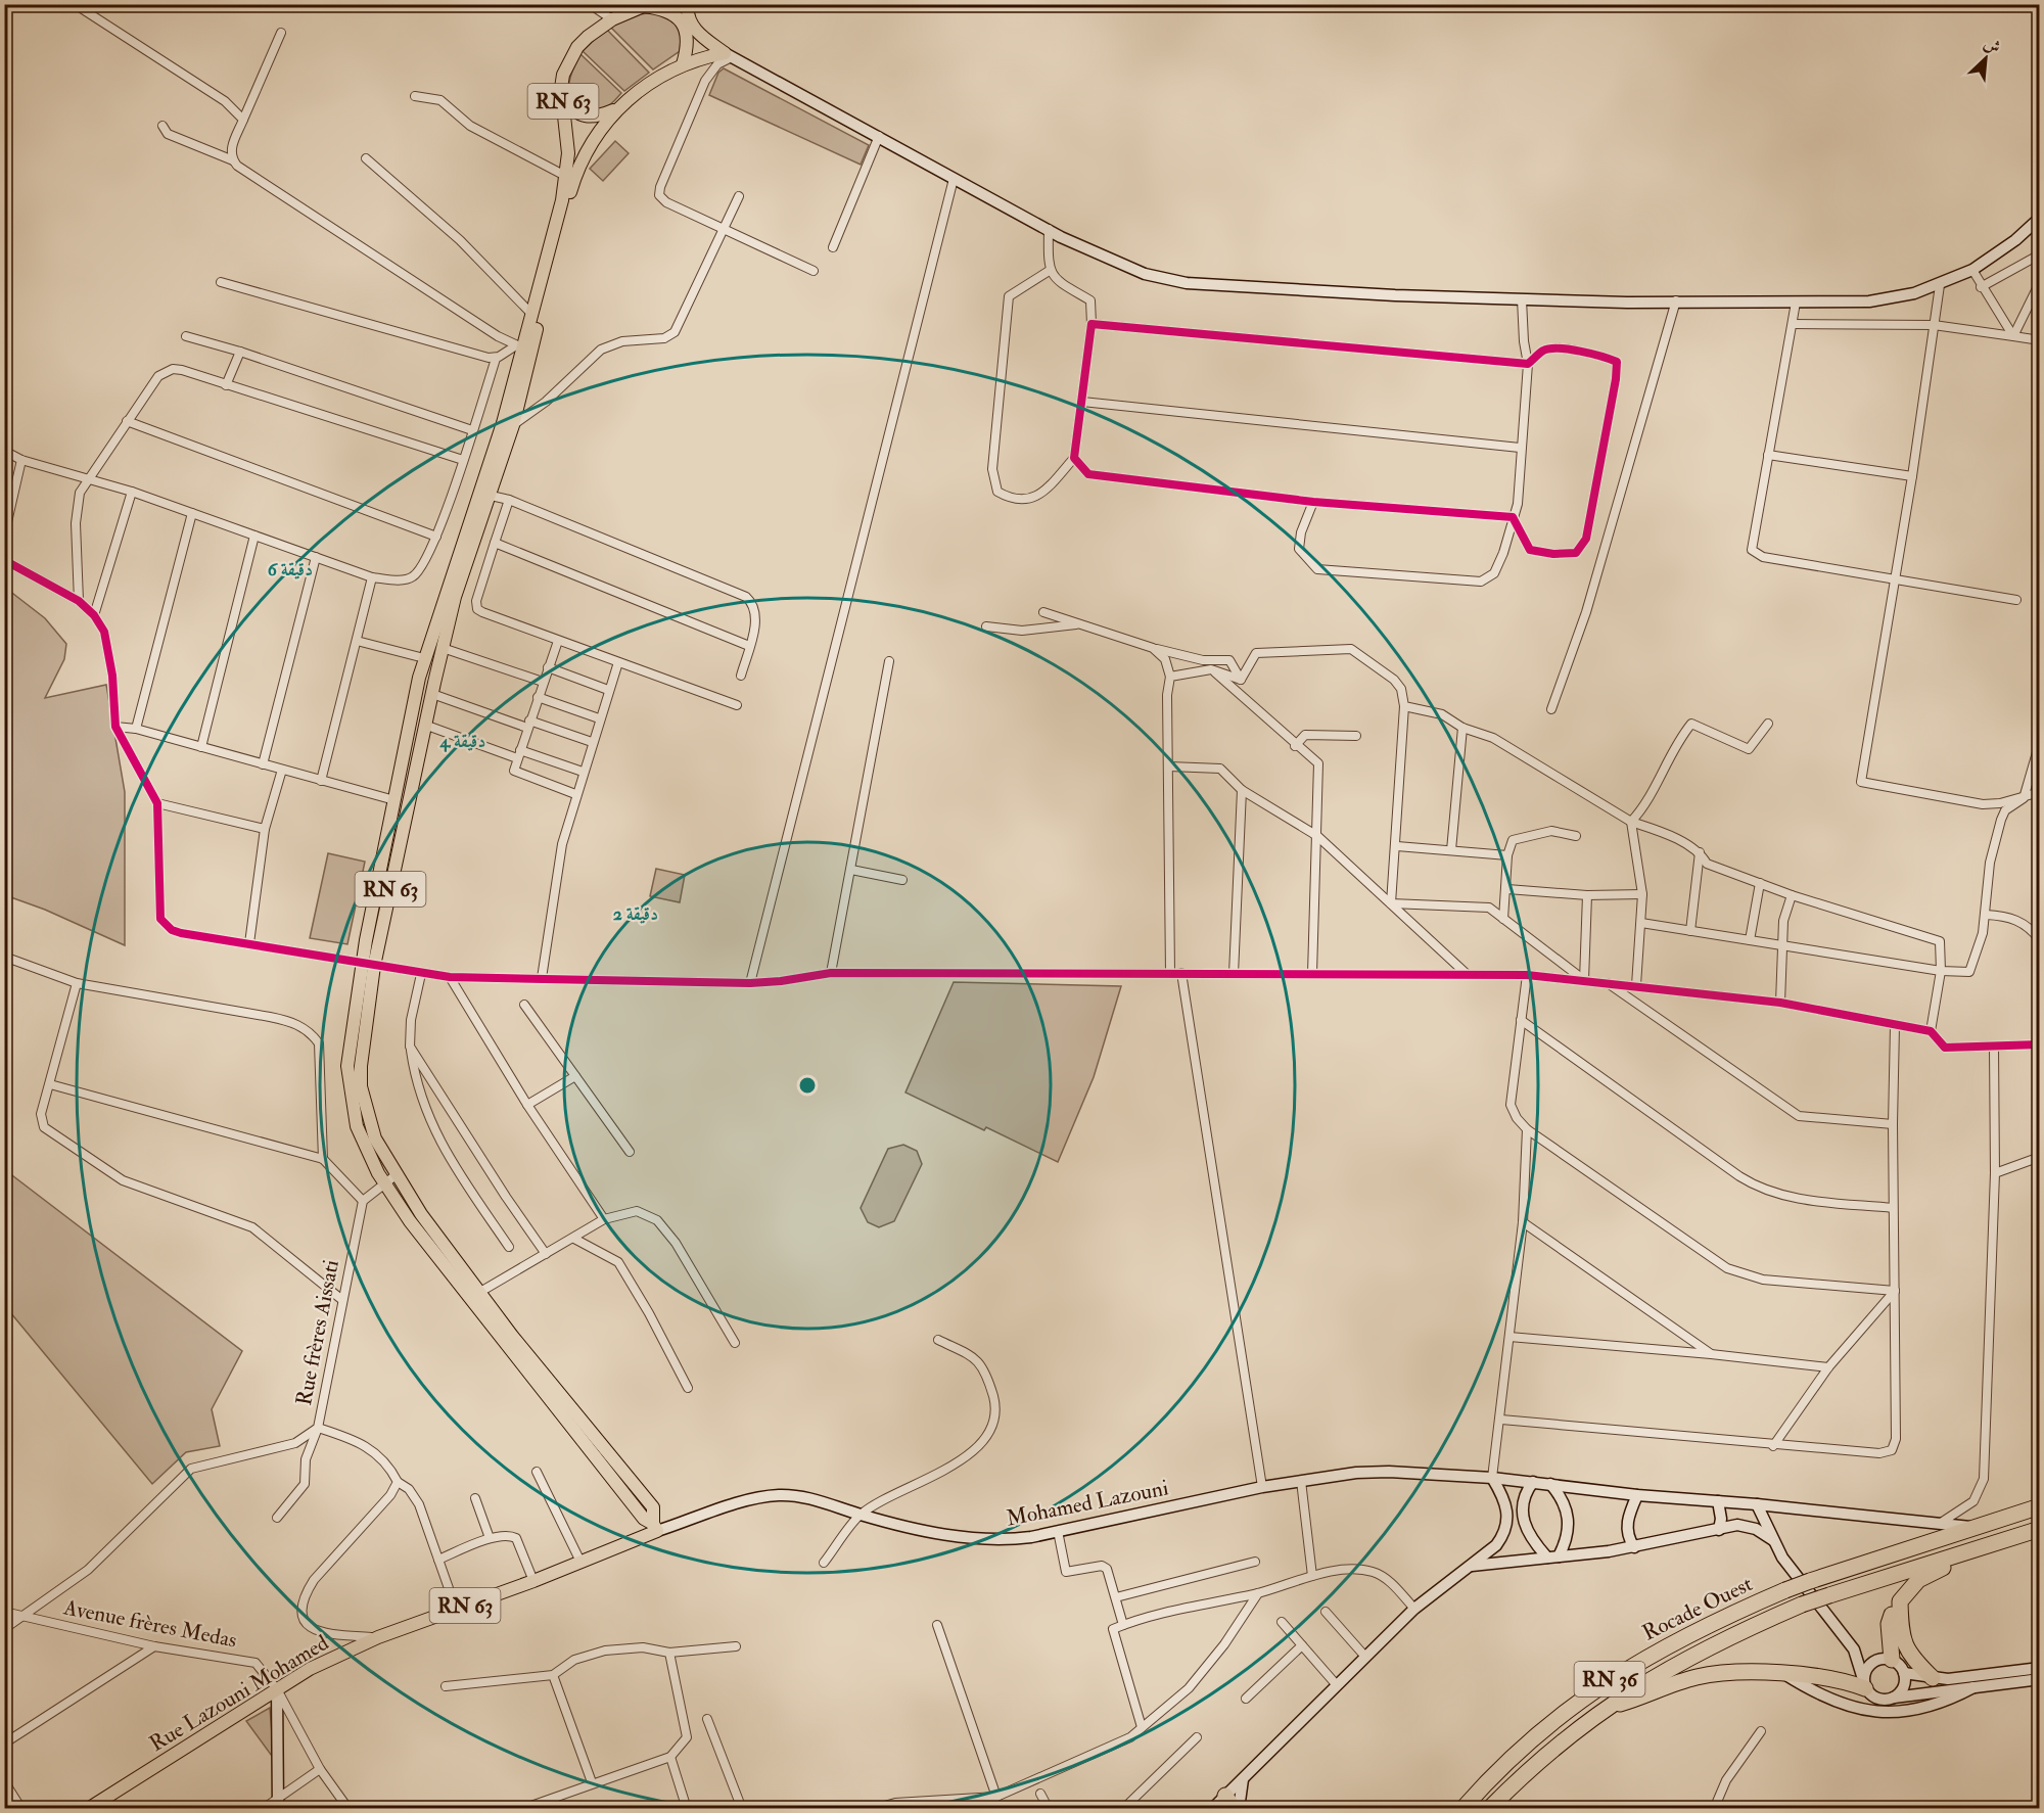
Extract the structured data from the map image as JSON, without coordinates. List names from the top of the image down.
{
  "streets": {
    "highway": ["Rocade Ouest", "RN 36"],
    "main road": ["RN 63", "Mohamed Lazouni", "Rue Lazouni Mohamed"],
    "street": ["Rue frères Aissati", "Avenue frères Medas"]
  },
  "crossings": [
    ["RN 63", "Mohamed Lazouni"],
    ["RN 63", "Rue Lazouni Mohamed"],
    ["Rue frères Aissati", "Avenue frères Medas"],
    ["Mohamed Lazouni", "Rocade Ouest"],
    ["Mohamed Lazouni", "Rue Lazouni Mohamed"],
    ["Avenue frères Medas", "Rue Lazouni Mohamed"]
  ],
  "north": "top right",
  "rings": ["6 دقيقة", "4 دقيقة", "2 دقيقة"]
}
